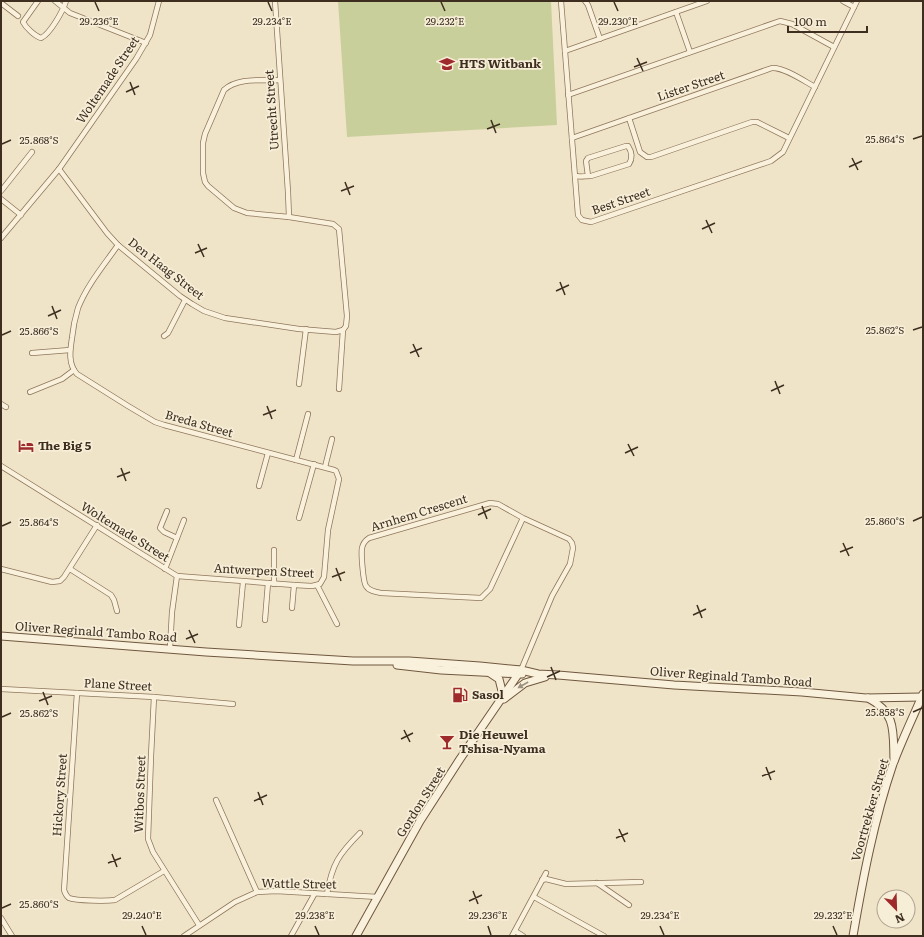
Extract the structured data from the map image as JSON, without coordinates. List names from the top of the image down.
{
  "streets": {
    "main road": ["Oliver Reginald Tambo Road", "Gordon Street", "Voortrekker Street"],
    "street": [
      "Woltemade Street",
      "Lister Street",
      "Utrecht Street",
      "Best Street",
      "Den Haag Street",
      "Breda Street",
      "Arnhem Crescent",
      "Antwerpen Street",
      "Plane Street",
      "Witbos Street",
      "Hickory Street",
      "Wattle Street"
    ]
  },
  "crossings": [
    ["Woltemade Street", "Den Haag Street"],
    ["Woltemade Street", "Antwerpen Street"],
    ["Woltemade Street", "Oliver Reginald Tambo Road"],
    ["Lister Street", "Best Street"],
    ["Breda Street", "Antwerpen Street"],
    ["Arnhem Crescent", "Gordon Street"],
    ["Oliver Reginald Tambo Road", "Gordon Street"],
    ["Oliver Reginald Tambo Road", "Voortrekker Street"],
    ["Plane Street", "Witbos Street"],
    ["Plane Street", "Hickory Street"],
    ["Witbos Street", "Hickory Street"],
    ["Witbos Street", "Wattle Street"],
    ["Gordon Street", "Wattle Street"]
  ],
  "places": {
    "school or university": ["HTS Witbank"],
    "hotel": ["The Big 5"],
    "fuel station": ["Sasol"],
    "bar": ["Die Heuwel Tshisa-Nyama"]
  },
  "scale_bar": "100 m",
  "north": "bottom right",
  "coordinates": [
    "29.236°E",
    "29.234°E",
    "29.232°E",
    "29.230°E",
    "25.864°S",
    "25.868°S",
    "25.862°S",
    "25.866°S",
    "25.860°S",
    "25.858°S",
    "29.240°E",
    "29.238°E"
  ]
}
